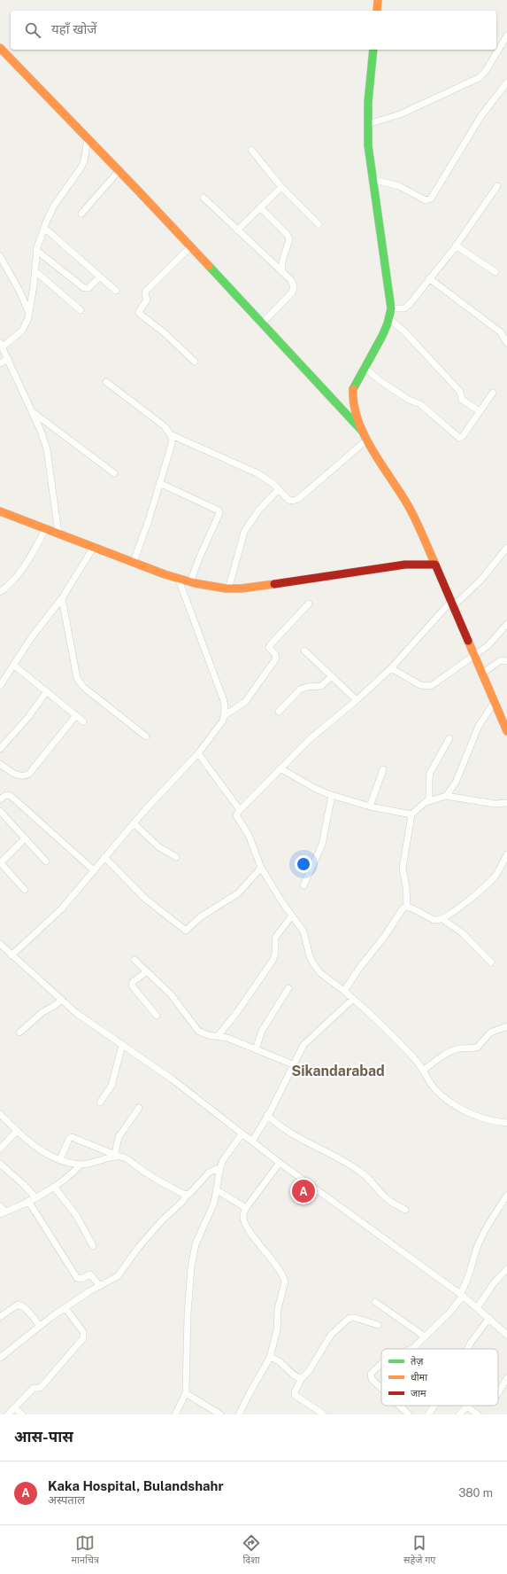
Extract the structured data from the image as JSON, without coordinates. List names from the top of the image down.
{
  "districts": ["Sikandarabad"],
  "legend": ["तेज़", "धीमा", "जाम"],
  "page": {
    "search": "यहाँ खोजें",
    "pins": "A",
    "heading": "आस-पास",
    "list": [
      {
        "mark": "A",
        "name": "Kaka Hospital, Bulandshahr",
        "note": "अस्पताल",
        "value": "380 m"
      }
    ],
    "nav": ["मानचित्र", "दिशा", "सहेजे गए"]
  }
}
